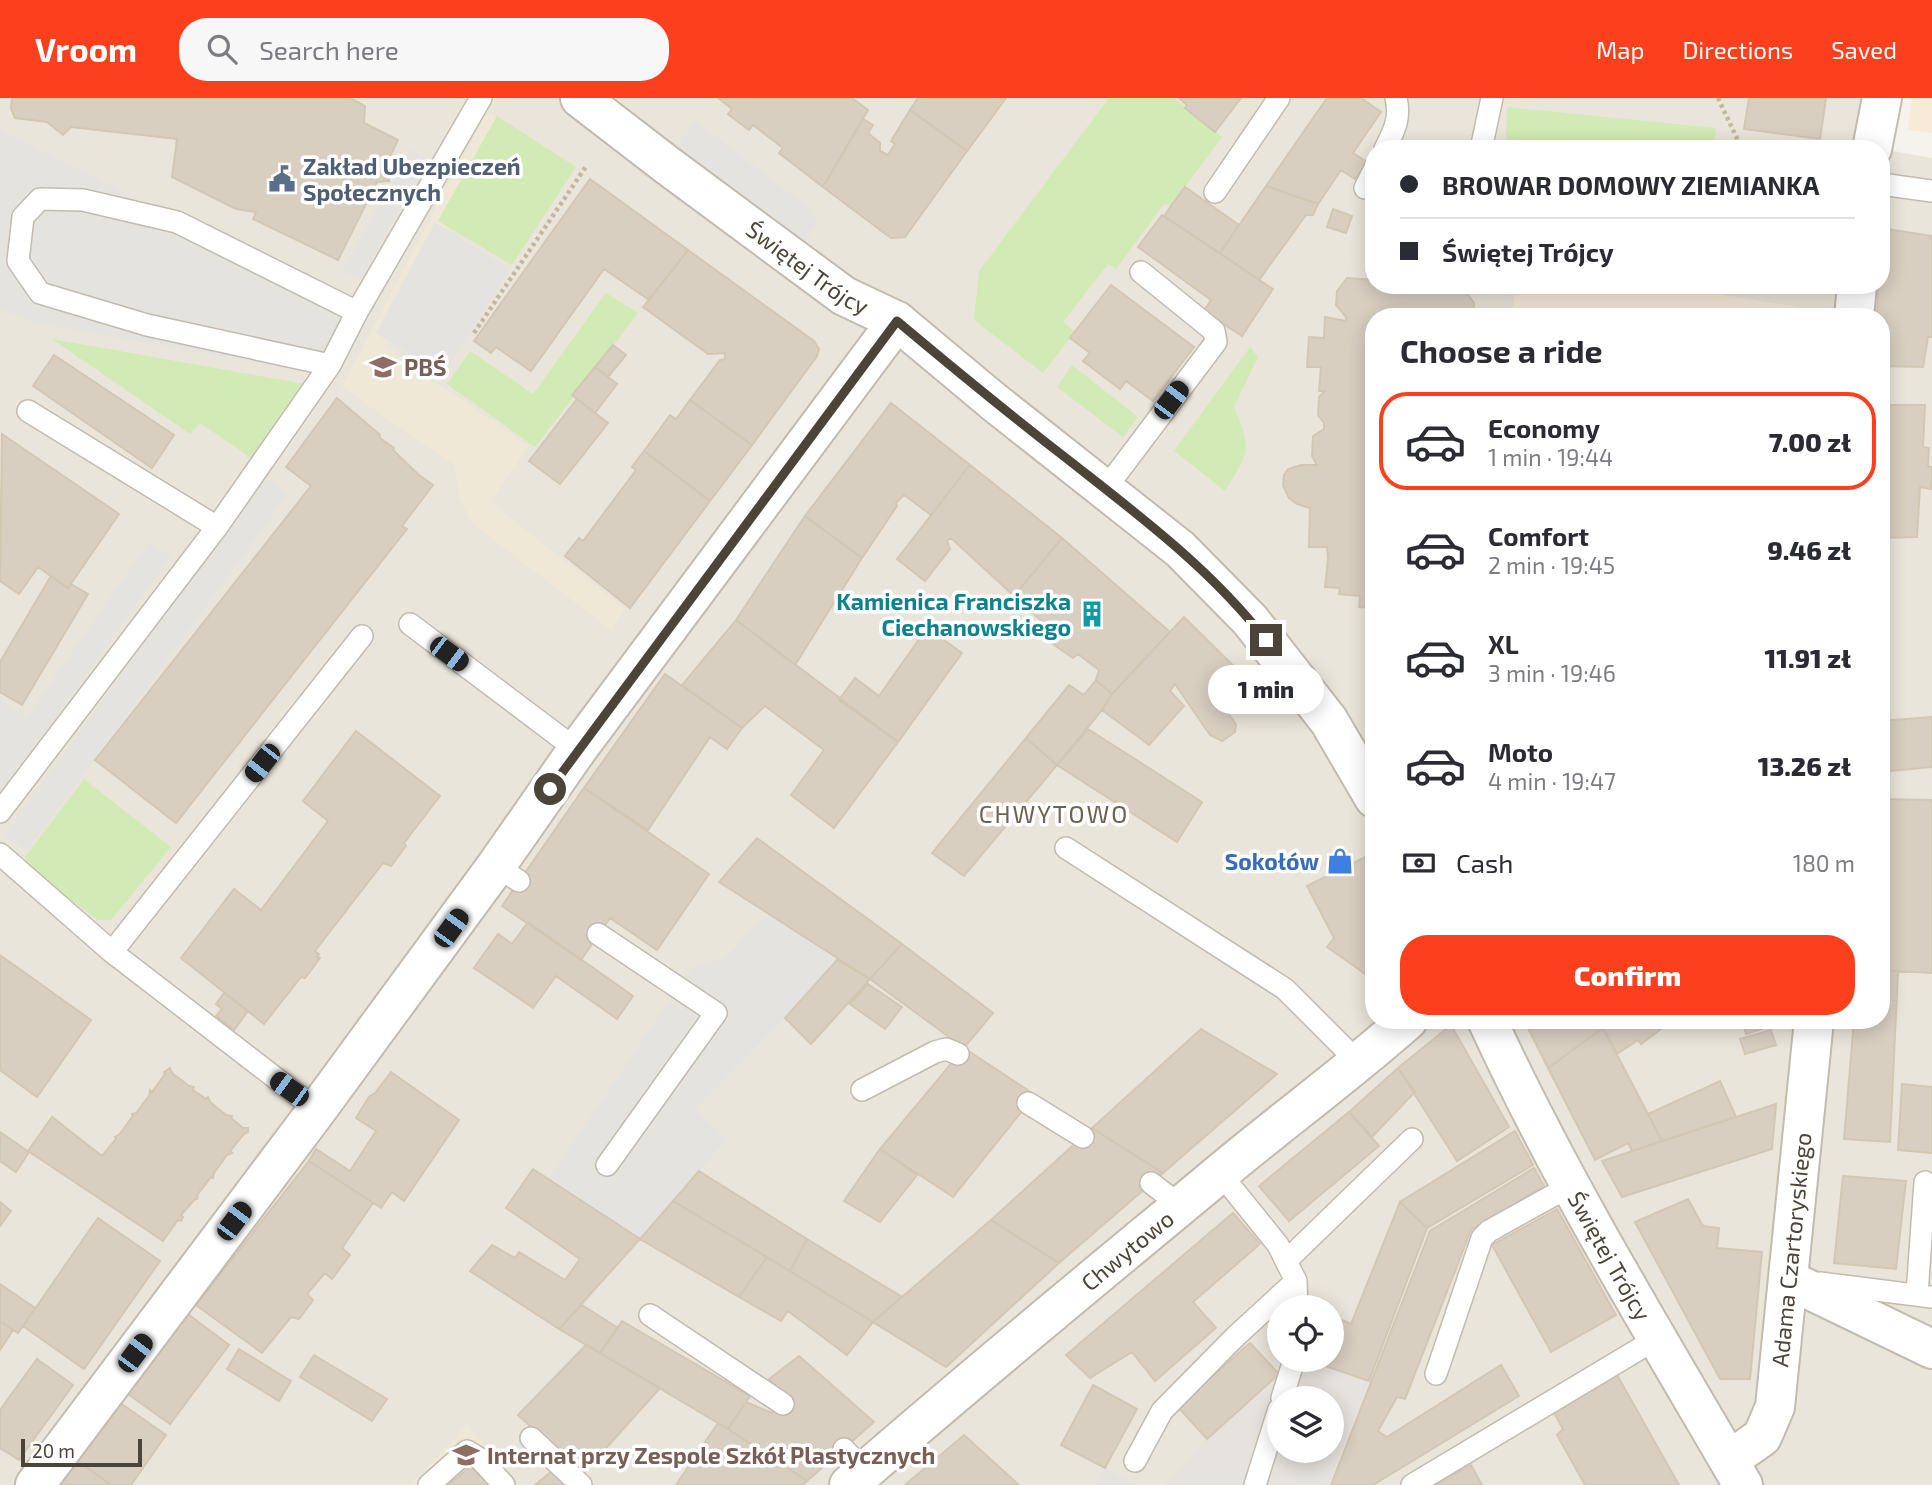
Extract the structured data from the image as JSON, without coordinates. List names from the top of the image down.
{
  "streets": {
    "street": ["Świętej Trójcy", "Adama Czartoryskiego", "Chwytowo"]
  },
  "crossings": [
    ["Świętej Trójcy", "Adama Czartoryskiego"]
  ],
  "districts": ["CHWYTOWO"],
  "places": {
    "public building": ["Zakład Ubezpieczeń Społecznych"],
    "school or university": ["PBŚ", "Internat przy Zespole Szkół Plastycznych"],
    "building": ["Kamienica Franciszka Ciechanowskiego"],
    "shop": ["Sokołów"]
  },
  "scale_bar": "20 m",
  "page": {
    "header": "Vroom",
    "search": "Search here",
    "nav": ["Map", "Directions", "Saved"],
    "banner": ["BROWAR DOMOWY ZIEMIANKA", "Świętej Trójcy"],
    "heading": "Choose a ride",
    "list": [
      {
        "name": "Economy",
        "note": "1 min · 19:44",
        "value": "7.00 zł"
      },
      {
        "name": "Comfort",
        "note": "2 min · 19:45",
        "value": "9.46 zł"
      },
      {
        "name": "XL",
        "note": "3 min · 19:46",
        "value": "11.91 zł"
      },
      {
        "name": "Moto",
        "note": "4 min · 19:47",
        "value": "13.26 zł"
      }
    ],
    "bubble": "1 min",
    "pay": ["Cash", "180 m"],
    "buttons": "Confirm",
    "scale": "20 m"
  }
}
